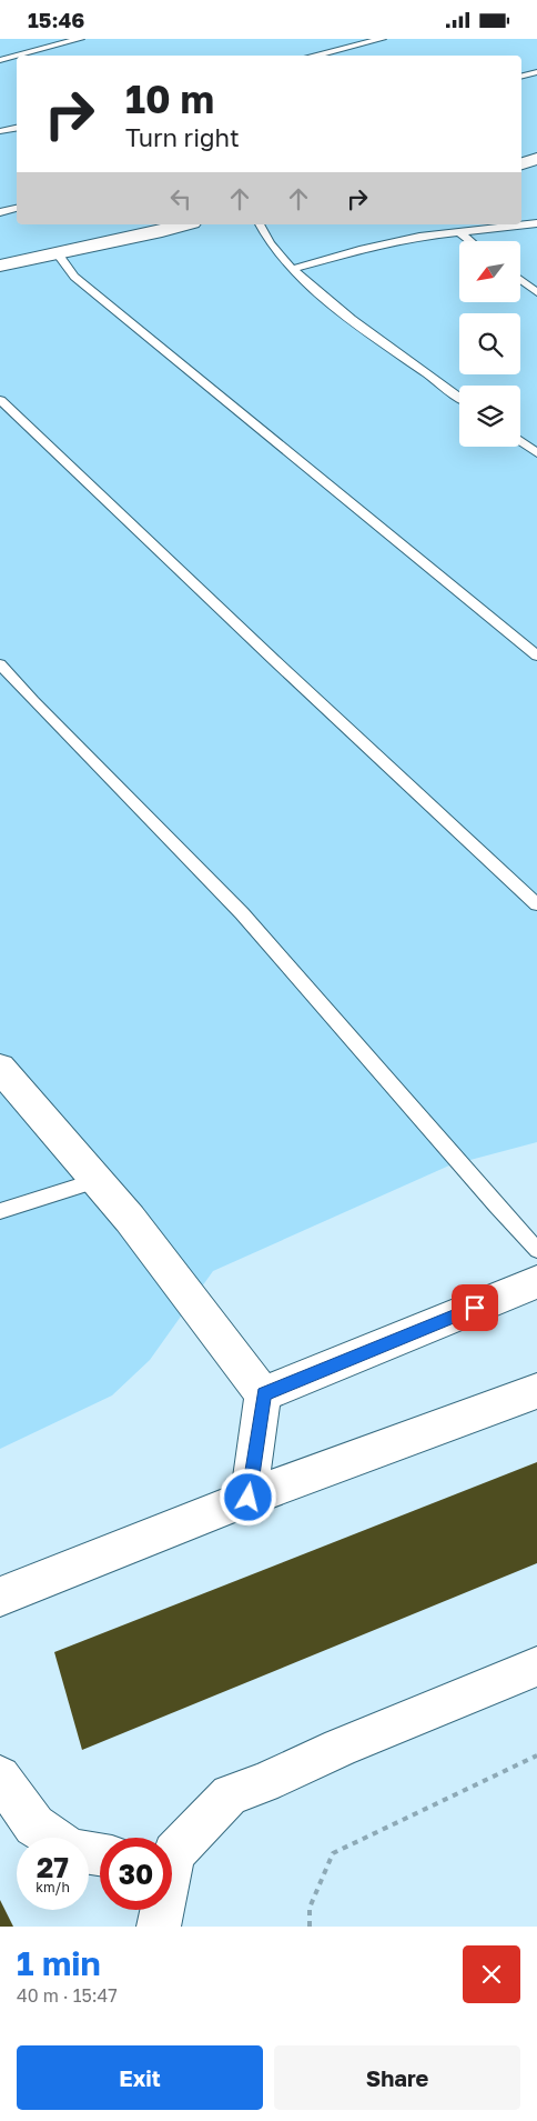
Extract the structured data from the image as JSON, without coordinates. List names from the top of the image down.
{
  "north": "bottom left",
  "page": {
    "status": "15:46",
    "turn": ["10 m", "Turn right"],
    "speed": "27 km/h",
    "limit": "30",
    "heading": ["1 min", "40 m · 15:47"],
    "buttons": ["Exit", "Share"]
  }
}
